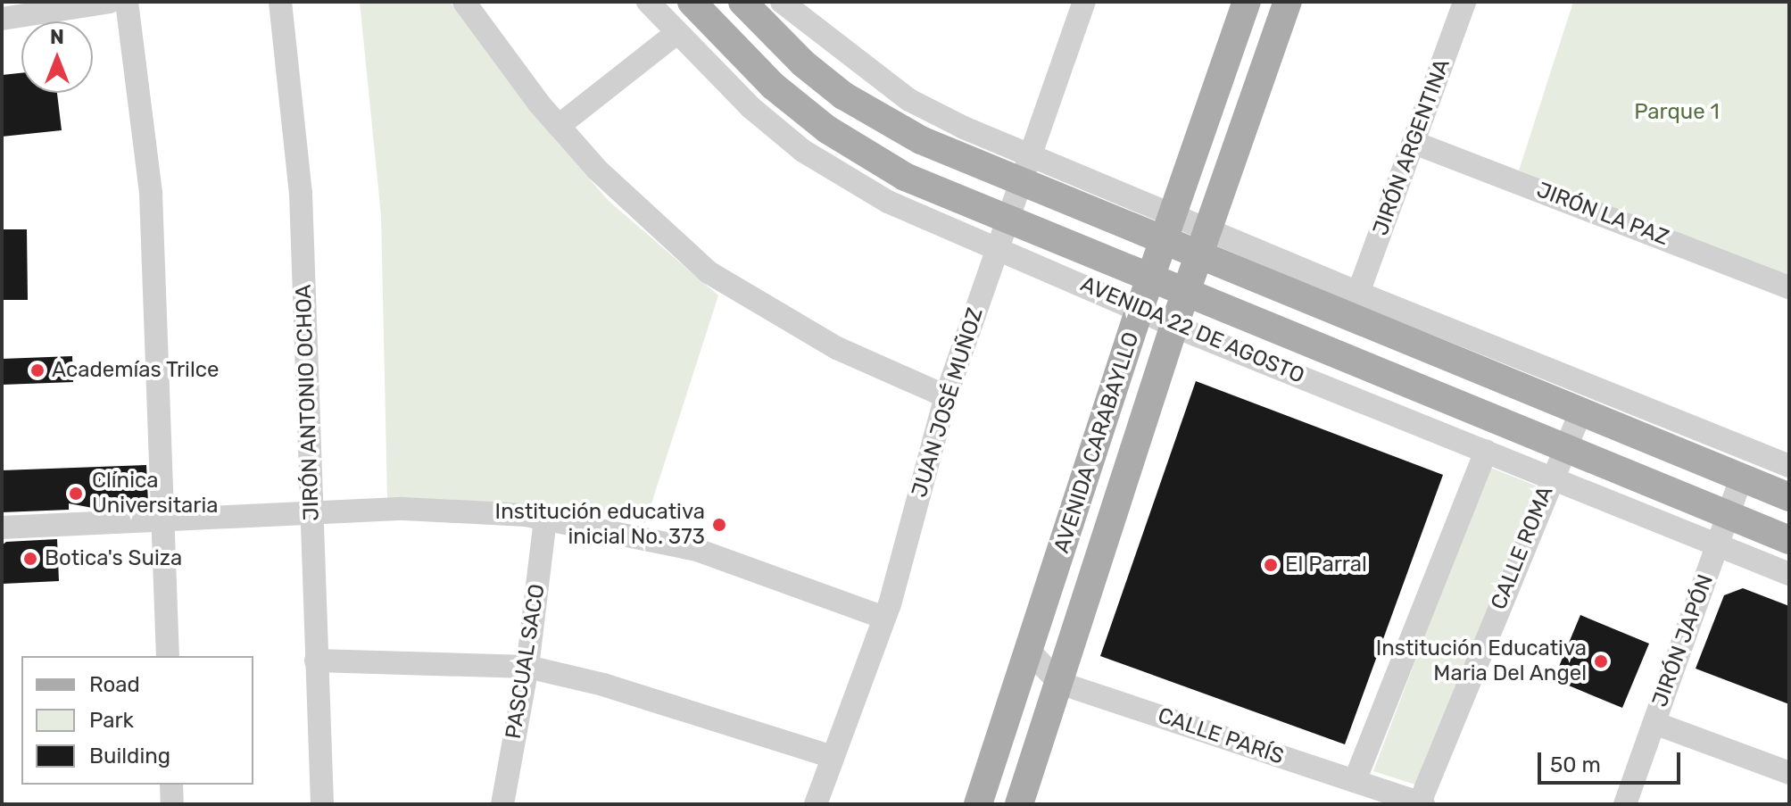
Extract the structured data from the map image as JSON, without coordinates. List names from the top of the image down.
{
  "streets": {
    "main road": ["AVENIDA 22 DE AGOSTO", "AVENIDA CARABAYLLO"],
    "street": [
      "JIRÓN ARGENTINA",
      "JIRÓN LA PAZ",
      "JIRÓN ANTONIO OCHOA",
      "JUAN JOSÉ MUÑOZ",
      "CALLE ROMA",
      "JIRÓN JAPÓN",
      "PASCUAL SACO",
      "CALLE PARÍS"
    ]
  },
  "crossings": [
    ["JIRÓN ARGENTINA", "JIRÓN LA PAZ"],
    ["AVENIDA 22 DE AGOSTO", "JUAN JOSÉ MUÑOZ"],
    ["AVENIDA 22 DE AGOSTO", "AVENIDA CARABAYLLO"],
    ["AVENIDA 22 DE AGOSTO", "CALLE ROMA"],
    ["AVENIDA 22 DE AGOSTO", "JIRÓN JAPÓN"],
    ["AVENIDA CARABAYLLO", "CALLE PARÍS"],
    ["CALLE ROMA", "CALLE PARÍS"]
  ],
  "parks": ["Parque 1"],
  "places": [
    "Academías Trilce",
    "Clínica Universitaria",
    "Institución educativa inicial No. 373",
    "Botica's Suiza",
    "El Parral",
    "Institución Educativa Maria Del Angel"
  ],
  "legend": ["Road", "Park", "Building"],
  "scale_bar": "50 m",
  "north": "top"
}
